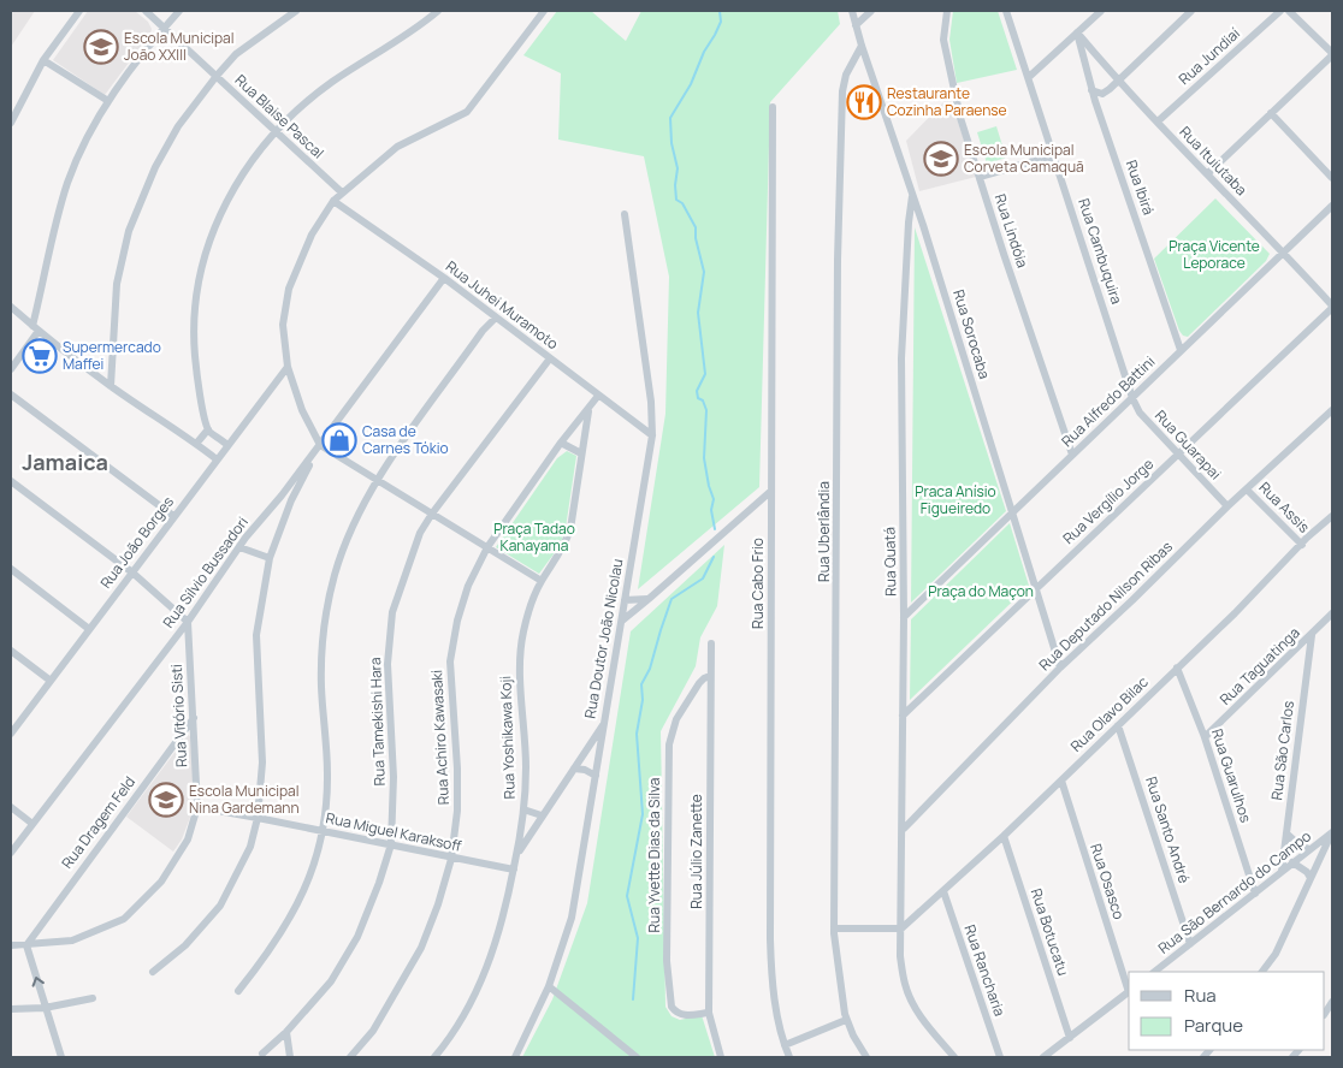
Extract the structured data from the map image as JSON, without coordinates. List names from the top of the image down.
{
  "streets": {
    "street": [
      "Rua Jundiaí",
      "Rua Blaise Pascal",
      "Rua Ituiutaba",
      "Rua Ibirá",
      "Rua Lindóia",
      "Rua Cambuquira",
      "Rua Juhei Muramoto",
      "Rua Sorocaba",
      "Rua Alfredo Battini",
      "Rua Guarapai",
      "Rua Vergílio Jorge",
      "Rua Assis",
      "Rua Uberlândia",
      "Rua João Borges",
      "Rua Quatá",
      "Rua Sílvio Bussadori",
      "Rua Cabo Frio",
      "Rua Deputado Nilson Ribas",
      "Rua Doutor João Nicolau",
      "Rua Taguatinga",
      "Rua Olavo Bilac",
      "Rua Vitório Sisti",
      "Rua Tamekishi Hara",
      "Rua Achiro Kawasaki",
      "Rua Yoshikawa Koji",
      "Rua São Carlos",
      "Rua Guarulhos",
      "Rua Dragem Feld",
      "Rua Santo André",
      "Rua Miguel Karaksoff",
      "Rua Júlio Zanette",
      "Rua Yvette Dias da Silva",
      "Rua Osasco",
      "Rua São Bernardo do Campo",
      "Rua Botucatu",
      "Rua Rancharia"
    ]
  },
  "crossings": [
    ["Rua Jundiaí", "Rua Ituiutaba"],
    ["Rua Ituiutaba", "Rua Ibirá"],
    ["Rua Ituiutaba", "Rua Alfredo Battini"],
    ["Rua Ituiutaba", "Rua Vergílio Jorge"],
    ["Rua Ibirá", "Rua Alfredo Battini"],
    ["Rua Lindóia", "Rua Alfredo Battini"],
    ["Rua Cambuquira", "Rua Alfredo Battini"],
    ["Rua Cambuquira", "Rua Guarapai"],
    ["Rua Juhei Muramoto", "Rua Sílvio Bussadori"],
    ["Rua Juhei Muramoto", "Rua Doutor João Nicolau"],
    ["Rua Juhei Muramoto", "Rua Tamekishi Hara"],
    ["Rua Juhei Muramoto", "Rua Achiro Kawasaki"],
    ["Rua Sorocaba", "Rua Alfredo Battini"],
    ["Rua Sorocaba", "Rua Vergílio Jorge"],
    ["Rua Sorocaba", "Rua Uberlândia"],
    ["Rua Sorocaba", "Rua Quatá"],
    ["Rua Sorocaba", "Rua Deputado Nilson Ribas"],
    ["Rua Alfredo Battini", "Rua Guarapai"],
    ["Rua Alfredo Battini", "Rua Quatá"],
    ["Rua Guarapai", "Rua Vergílio Jorge"],
    ["Rua Guarapai", "Rua Deputado Nilson Ribas"],
    ["Rua Vergílio Jorge", "Rua Quatá"],
    ["Rua Assis", "Rua Deputado Nilson Ribas"],
    ["Rua Assis", "Rua Olavo Bilac"],
    ["Rua Quatá", "Rua Deputado Nilson Ribas"],
    ["Rua Quatá", "Rua Olavo Bilac"],
    ["Rua Sílvio Bussadori", "Rua Vitório Sisti"],
    ["Rua Taguatinga", "Rua São Carlos"],
    ["Rua Taguatinga", "Rua Guarulhos"],
    ["Rua Olavo Bilac", "Rua Guarulhos"],
    ["Rua Olavo Bilac", "Rua Santo André"],
    ["Rua Olavo Bilac", "Rua Osasco"],
    ["Rua Olavo Bilac", "Rua Botucatu"],
    ["Rua Olavo Bilac", "Rua Rancharia"],
    ["Rua Vitório Sisti", "Rua Dragem Feld"],
    ["Rua Vitório Sisti", "Rua Miguel Karaksoff"],
    ["Rua Tamekishi Hara", "Rua Miguel Karaksoff"],
    ["Rua Achiro Kawasaki", "Rua Yoshikawa Koji"],
    ["Rua Achiro Kawasaki", "Rua Miguel Karaksoff"],
    ["Rua Yoshikawa Koji", "Rua Miguel Karaksoff"],
    ["Rua São Carlos", "Rua São Bernardo do Campo"],
    ["Rua Guarulhos", "Rua São Bernardo do Campo"],
    ["Rua Santo André", "Rua São Bernardo do Campo"],
    ["Rua Júlio Zanette", "Rua Yvette Dias da Silva"]
  ],
  "districts": ["Jamaica"],
  "parks": [
    "Praça Vicente Leporace",
    "Praca Anísio Figueiredo",
    "Praça Tadao Kanayama",
    "Praça do Maçon"
  ],
  "places": {
    "school or university": ["Escola Municipal João XXIII", "Escola Municipal Corveta Camaquã", "Escola Municipal Nina Gardemann"],
    "restaurant": ["Restaurante Cozinha Paraense"],
    "supermarket": ["Supermercado Maffei"],
    "shop": ["Casa de Carnes Tókio"]
  },
  "legend": ["Rua", "Parque"]
}
